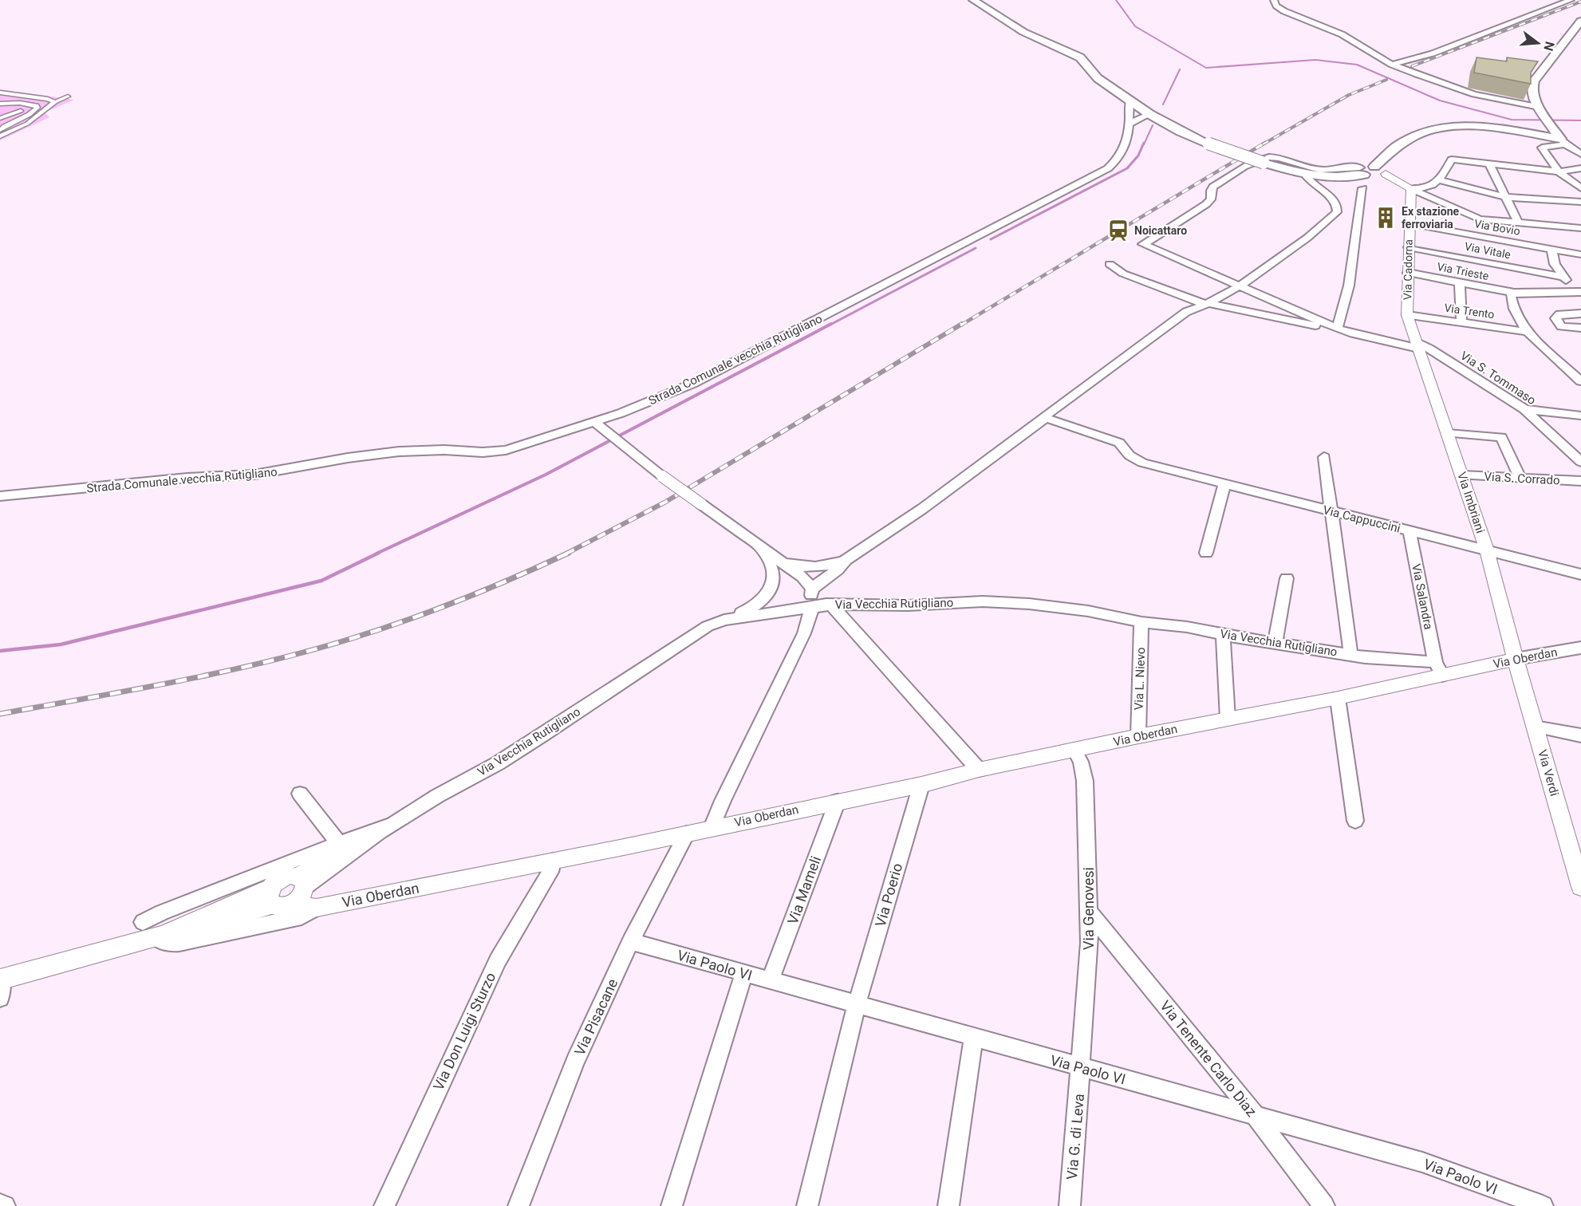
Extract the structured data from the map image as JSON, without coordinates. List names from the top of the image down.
{
  "streets": {
    "street": [
      "Via Bovio",
      "Via Vitale",
      "Via Cadorna",
      "Via Trieste",
      "Via Trento",
      "Strada Comunale vecchia Rutigliano",
      "Via S. Tommaso",
      "Via S. Corrado",
      "Via Imbriani",
      "Via Cappuccini",
      "Via Salandra",
      "Via Vecchia Rutigliano",
      "Via Oberdan",
      "Via L. Nievo",
      "Via Verdi",
      "Via Mameli",
      "Via Poerio",
      "Via Genovesi",
      "Via Paolo VI",
      "Via Pisacane",
      "Via Don Luigi Sturzo",
      "Via Tenente Carlo Diaz",
      "Via G. di Leva"
    ]
  },
  "crossings": [
    ["Via Bovio", "Via Cadorna"],
    ["Via Vitale", "Via Cadorna"],
    ["Via Cadorna", "Via Trieste"],
    ["Via Cadorna", "Via Trento"],
    ["Via Cadorna", "Via S. Tommaso"],
    ["Via Cadorna", "Via Imbriani"],
    ["Via S. Tommaso", "Via Imbriani"],
    ["Via S. Corrado", "Via Imbriani"],
    ["Via Imbriani", "Via Cappuccini"],
    ["Via Imbriani", "Via Oberdan"],
    ["Via Imbriani", "Via Verdi"],
    ["Via Cappuccini", "Via Salandra"],
    ["Via Salandra", "Via Vecchia Rutigliano"],
    ["Via Salandra", "Via Oberdan"],
    ["Via Vecchia Rutigliano", "Via Oberdan"],
    ["Via Vecchia Rutigliano", "Via L. Nievo"],
    ["Via Oberdan", "Via L. Nievo"],
    ["Via Oberdan", "Via Verdi"],
    ["Via Oberdan", "Via Mameli"],
    ["Via Oberdan", "Via Poerio"],
    ["Via Oberdan", "Via Genovesi"],
    ["Via Oberdan", "Via Pisacane"],
    ["Via Oberdan", "Via Don Luigi Sturzo"],
    ["Via Mameli", "Via Paolo VI"],
    ["Via Poerio", "Via Paolo VI"],
    ["Via Genovesi", "Via Paolo VI"],
    ["Via Genovesi", "Via Tenente Carlo Diaz"],
    ["Via Genovesi", "Via G. di Leva"],
    ["Via Paolo VI", "Via Pisacane"],
    ["Via Paolo VI", "Via Tenente Carlo Diaz"],
    ["Via Paolo VI", "Via G. di Leva"]
  ],
  "places": {
    "building": ["Ex stazione ferroviaria"],
    "station": ["Noicattaro"]
  },
  "north": "right"
}
